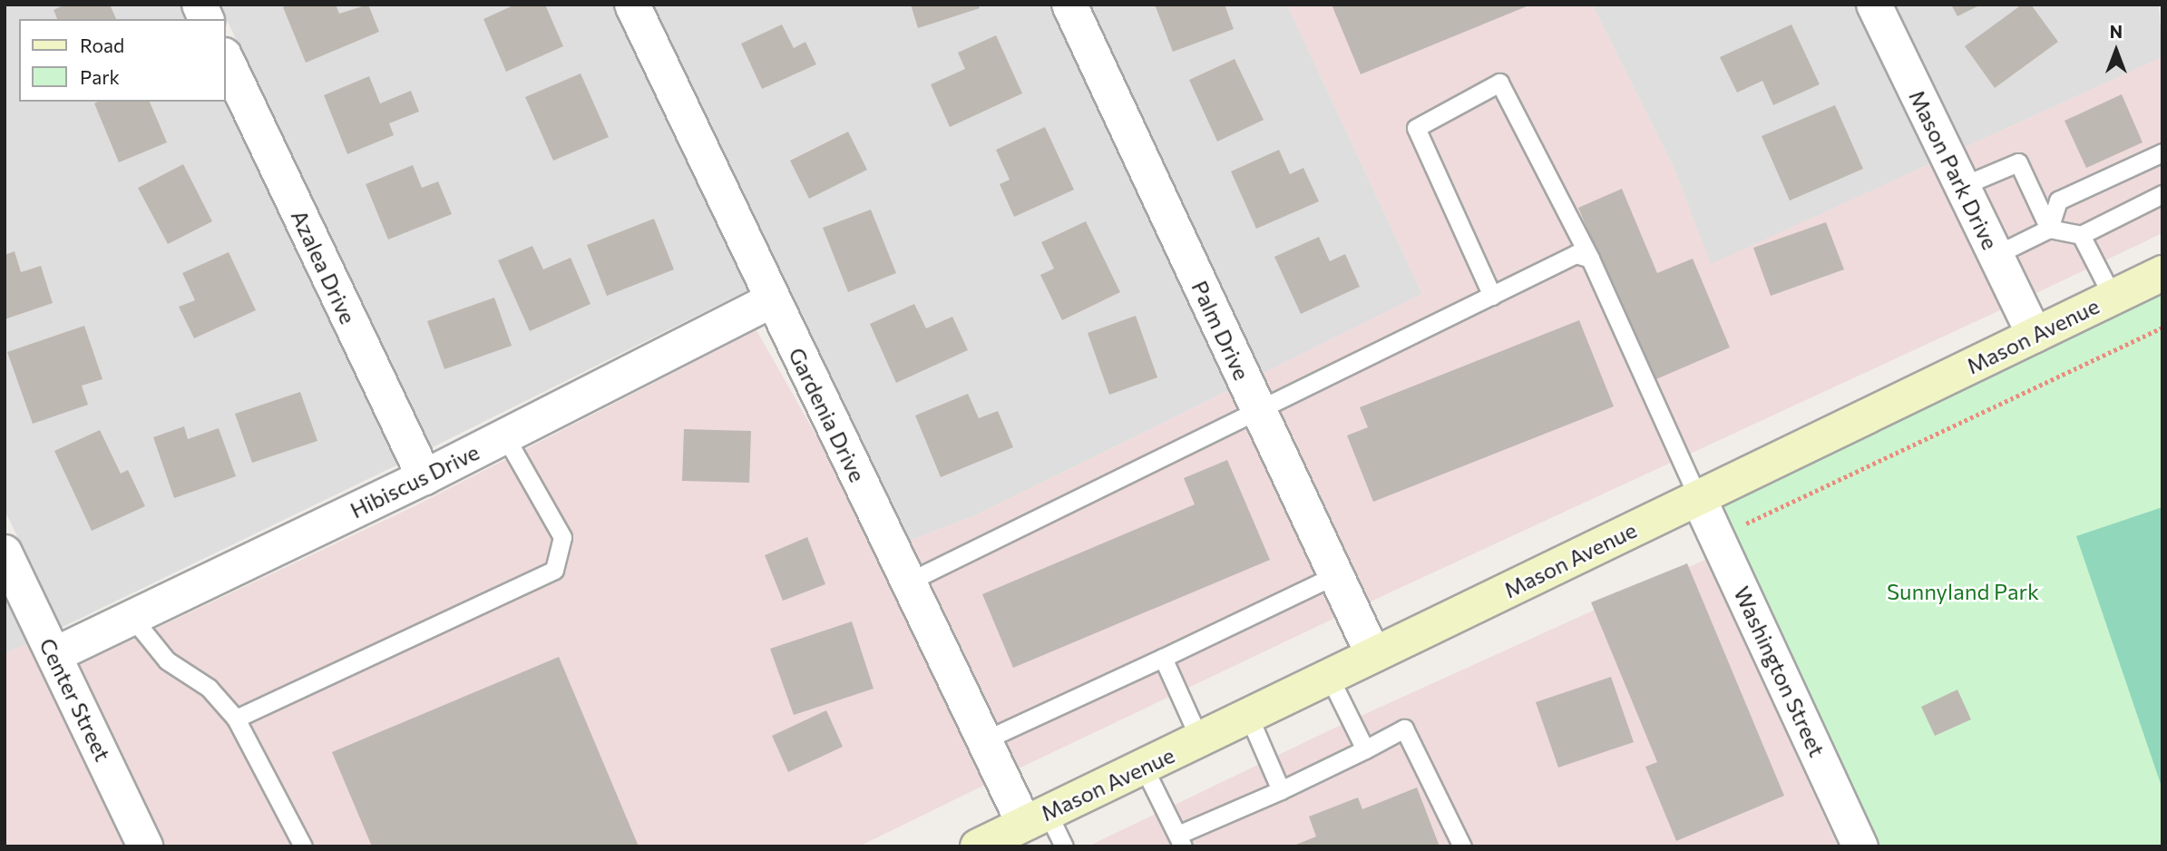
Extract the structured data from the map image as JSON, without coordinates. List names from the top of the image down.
{
  "streets": {
    "main road": ["Mason Avenue"],
    "street": [
      "Mason Park Drive",
      "Azalea Drive",
      "Palm Drive",
      "Gardenia Drive",
      "Hibiscus Drive",
      "Washington Street",
      "Center Street"
    ]
  },
  "crossings": [
    ["Mason Park Drive", "Mason Avenue"],
    ["Azalea Drive", "Hibiscus Drive"],
    ["Palm Drive", "Mason Avenue"],
    ["Mason Avenue", "Gardenia Drive"],
    ["Mason Avenue", "Washington Street"],
    ["Gardenia Drive", "Hibiscus Drive"],
    ["Hibiscus Drive", "Center Street"]
  ],
  "parks": ["Sunnyland Park"],
  "legend": ["Road", "Park"],
  "north": "top"
}
